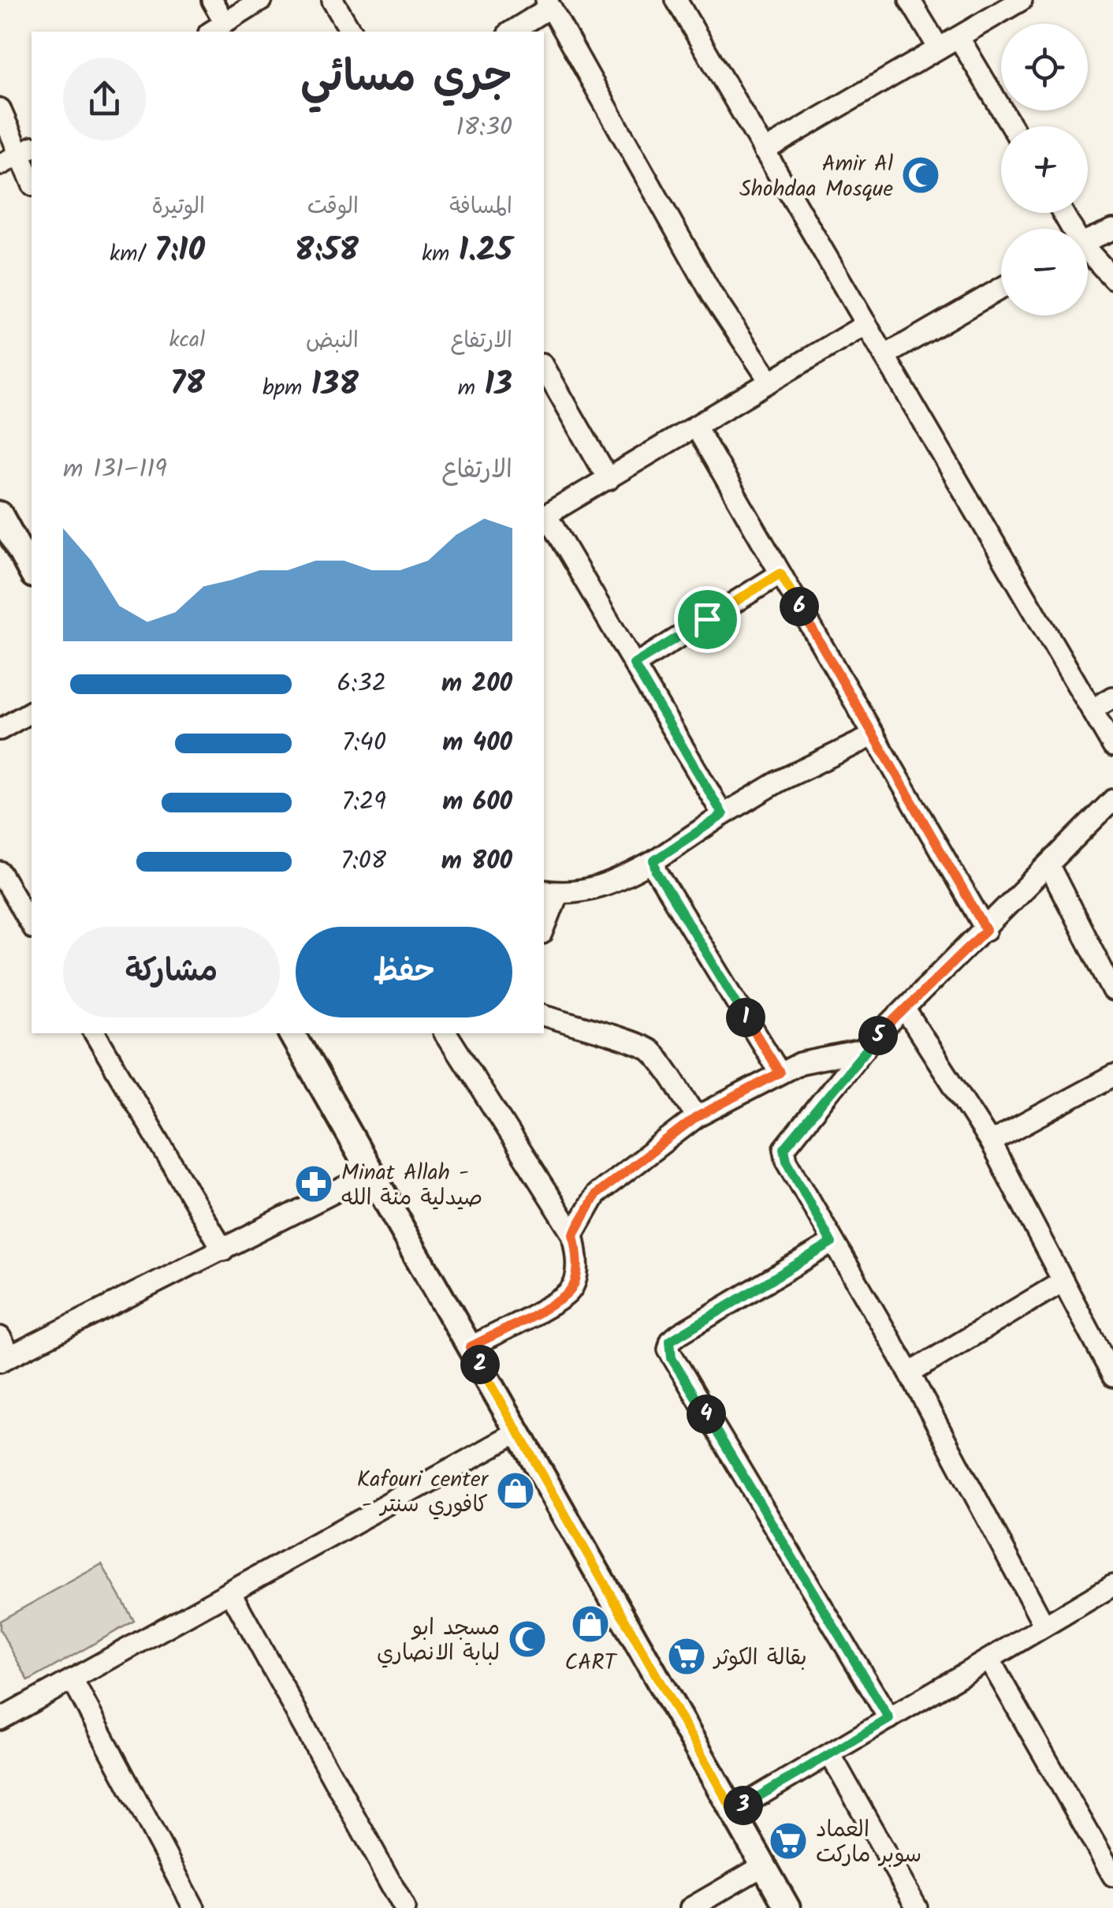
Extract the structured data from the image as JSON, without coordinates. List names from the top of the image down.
{
  "places": {
    "mosque": ["Amir Al Shohdaa Mosque", "مسجد ابو لبابة الانصاري"],
    "pharmacy": ["Minat Allah - صيدلية منة الله"],
    "shop": ["Kafouri center - كافوري سنتر", "CART"],
    "supermarket": ["بقالة الكوثر", "العماد سوبر ماركت"]
  },
  "page": {
    "map_buttons": ["+", "−"],
    "heading": ["جري مسائي", "18:30"],
    "stats": [
      ["المسافة", "1.25 km"],
      ["الوقت", "8:58"],
      ["الوتيرة", "7:10 /km"],
      ["الارتفاع", "13 m"],
      ["النبض", "138 bpm"],
      ["kcal", "78"]
    ],
    "chart": ["الارتفاع", "119–131 m"],
    "pins": [
      "6",
      "1",
      "5",
      "2",
      "4",
      "3"
    ],
    "list": [
      {
        "name": "200 m",
        "note": "6:32"
      },
      {
        "name": "400 m",
        "note": "7:40"
      },
      {
        "name": "600 m",
        "note": "7:29"
      },
      {
        "name": "800 m",
        "note": "7:08"
      }
    ],
    "buttons": ["حفظ", "مشاركة"]
  }
}
